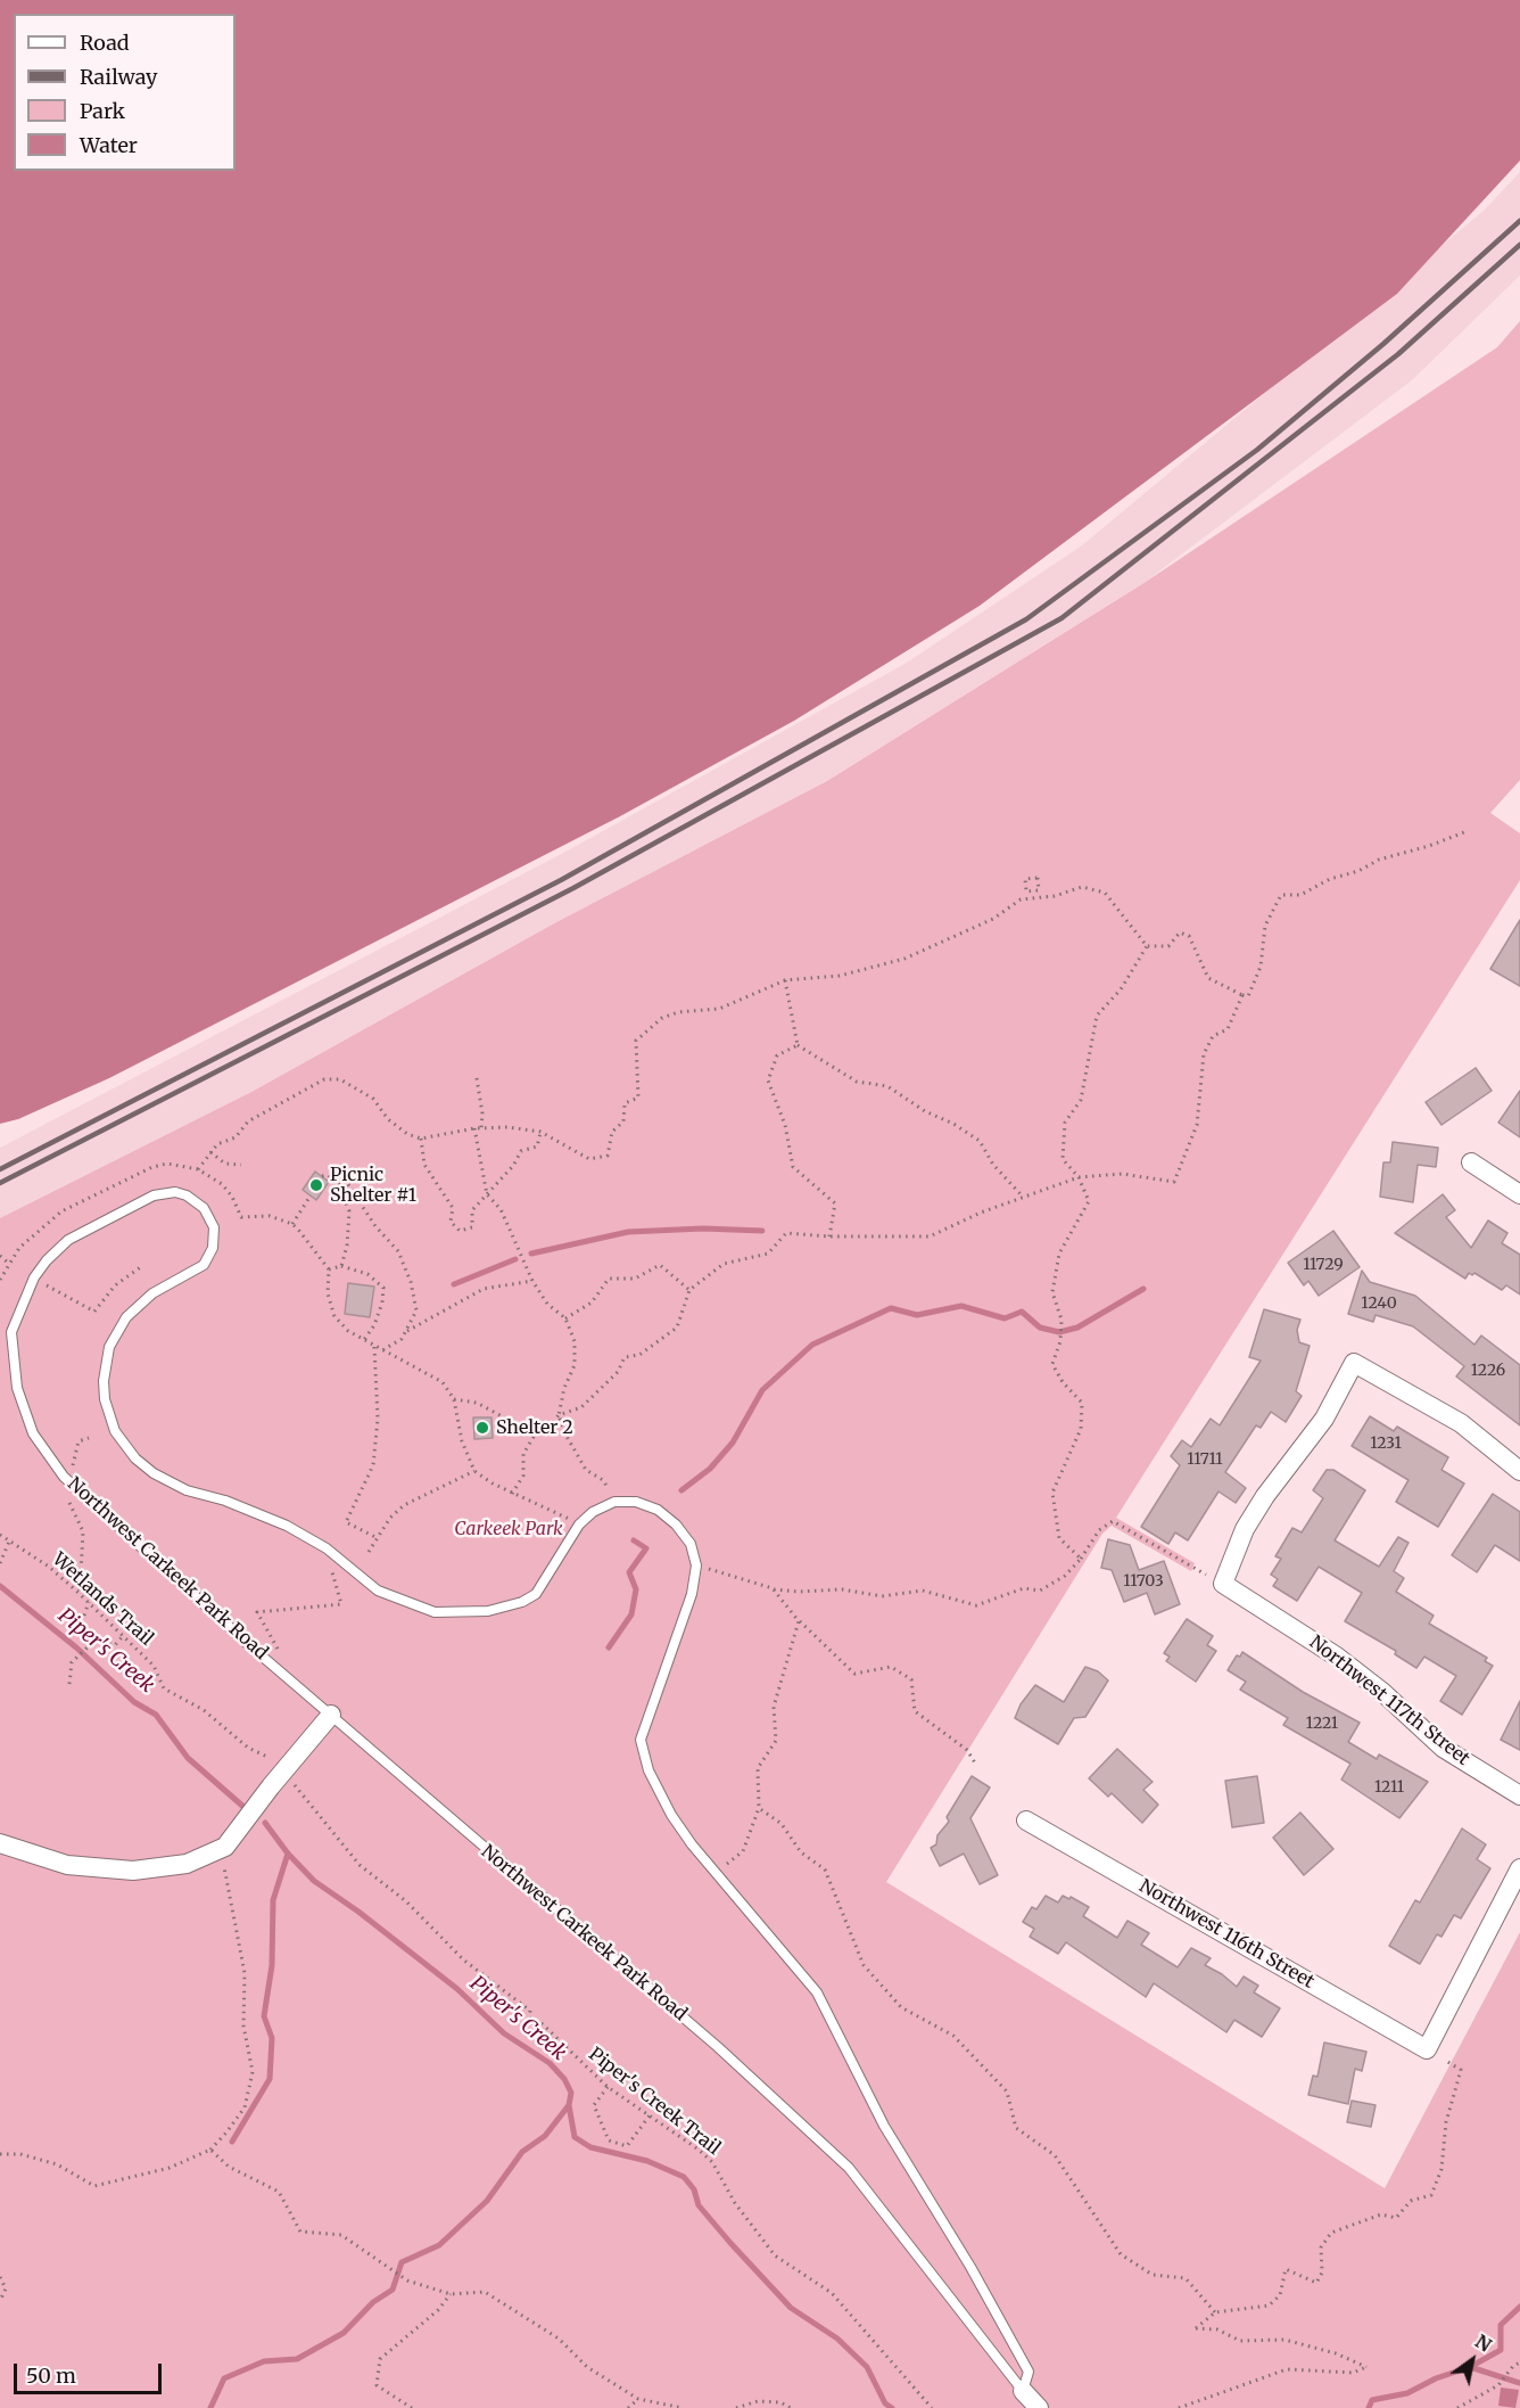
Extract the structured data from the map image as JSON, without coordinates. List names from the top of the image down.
{
  "streets": {
    "street": ["Northwest Carkeek Park Road", "Northwest 117th Street", "Northwest 116th Street"],
    "path": ["Wetlands Trail", "Piper's Creek Trail"]
  },
  "water": ["Piper's Creek"],
  "parks": ["Carkeek Park"],
  "places": ["Picnic Shelter #1", "Shelter 2"],
  "house_numbers": [
    "11729",
    "1240",
    "1226",
    "1231",
    "11711",
    "11703",
    "1221",
    "1211"
  ],
  "legend": [
    "Road",
    "Railway",
    "Park",
    "Water"
  ],
  "scale_bar": "50 m",
  "north": "top right"
}
